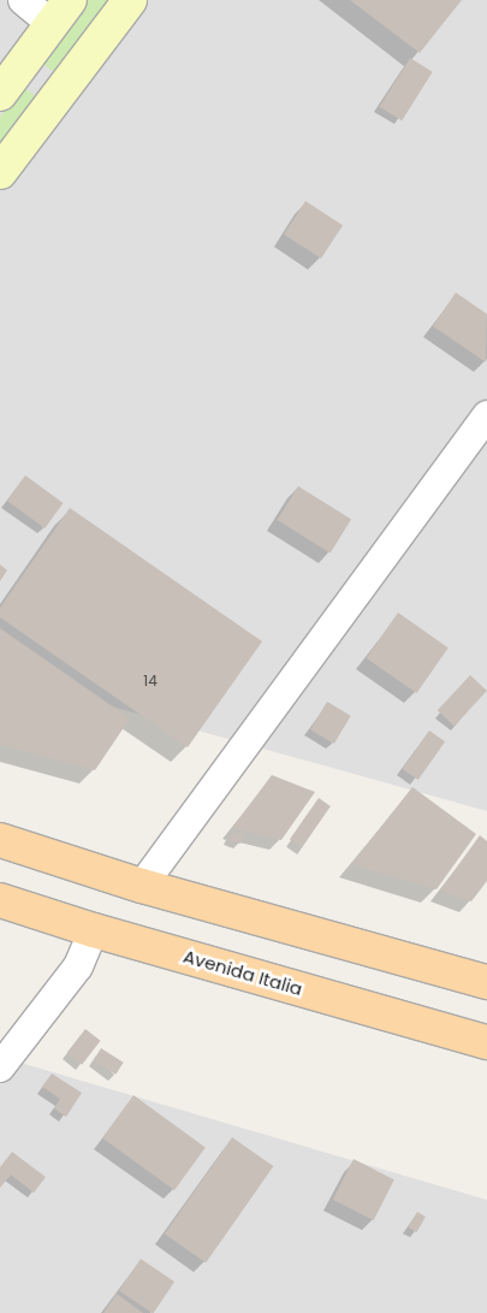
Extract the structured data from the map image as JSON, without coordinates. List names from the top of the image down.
{
  "streets": {
    "main road": ["Avenida Italia"]
  },
  "house_numbers": ["14"]
}
